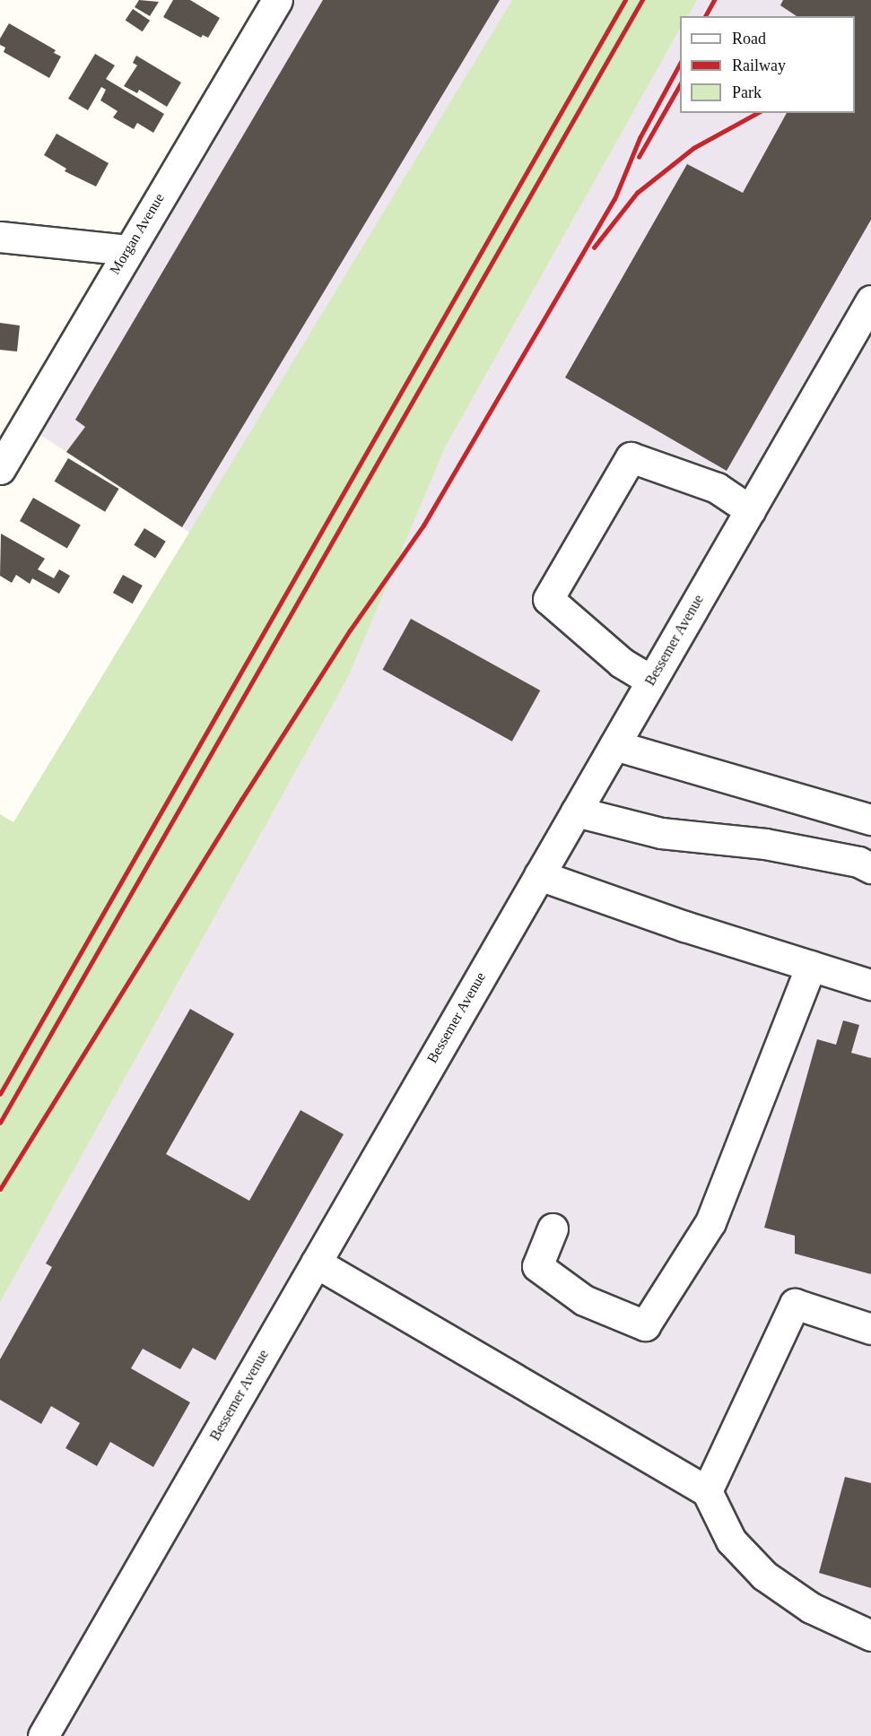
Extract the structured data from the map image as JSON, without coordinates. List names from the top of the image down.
{
  "streets": {
    "street": ["Morgan Avenue", "Bessemer Avenue"]
  },
  "legend": ["Road", "Railway", "Park"]
}
